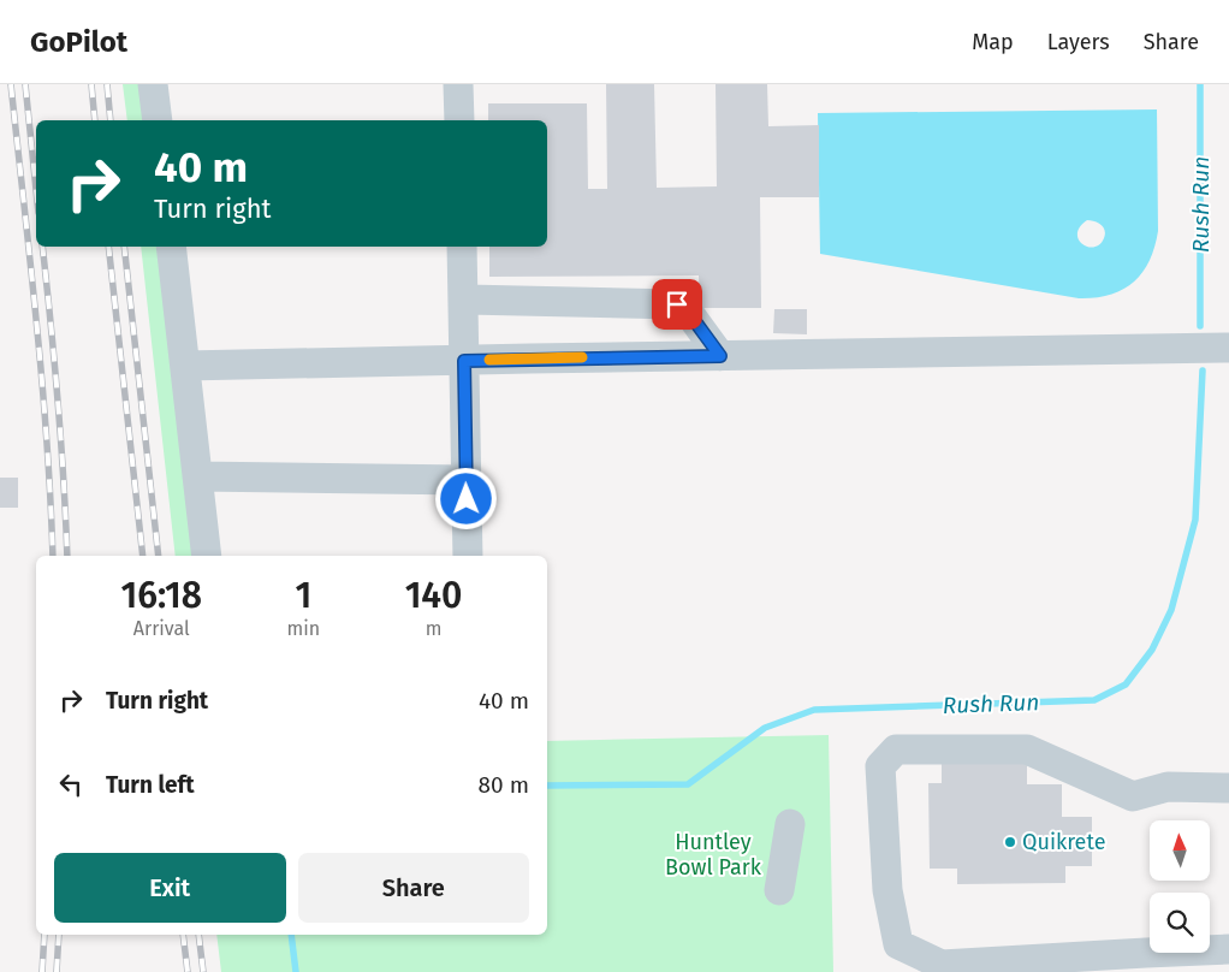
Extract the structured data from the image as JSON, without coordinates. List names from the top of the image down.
{
  "water": ["Rush Run"],
  "parks": ["Huntley Bowl Park"],
  "places": ["Quikrete"],
  "north": "top",
  "page": {
    "header": "GoPilot",
    "nav": ["Map", "Layers", "Share"],
    "turn": ["40 m", "Turn right"],
    "eta": [
      "16:18",
      "Arrival",
      "1",
      "min",
      "140",
      "m"
    ],
    "list": [
      {
        "name": "Turn right",
        "value": "40 m"
      },
      {
        "name": "Turn left",
        "value": "80 m"
      }
    ],
    "buttons": ["Exit", "Share"]
  }
}
